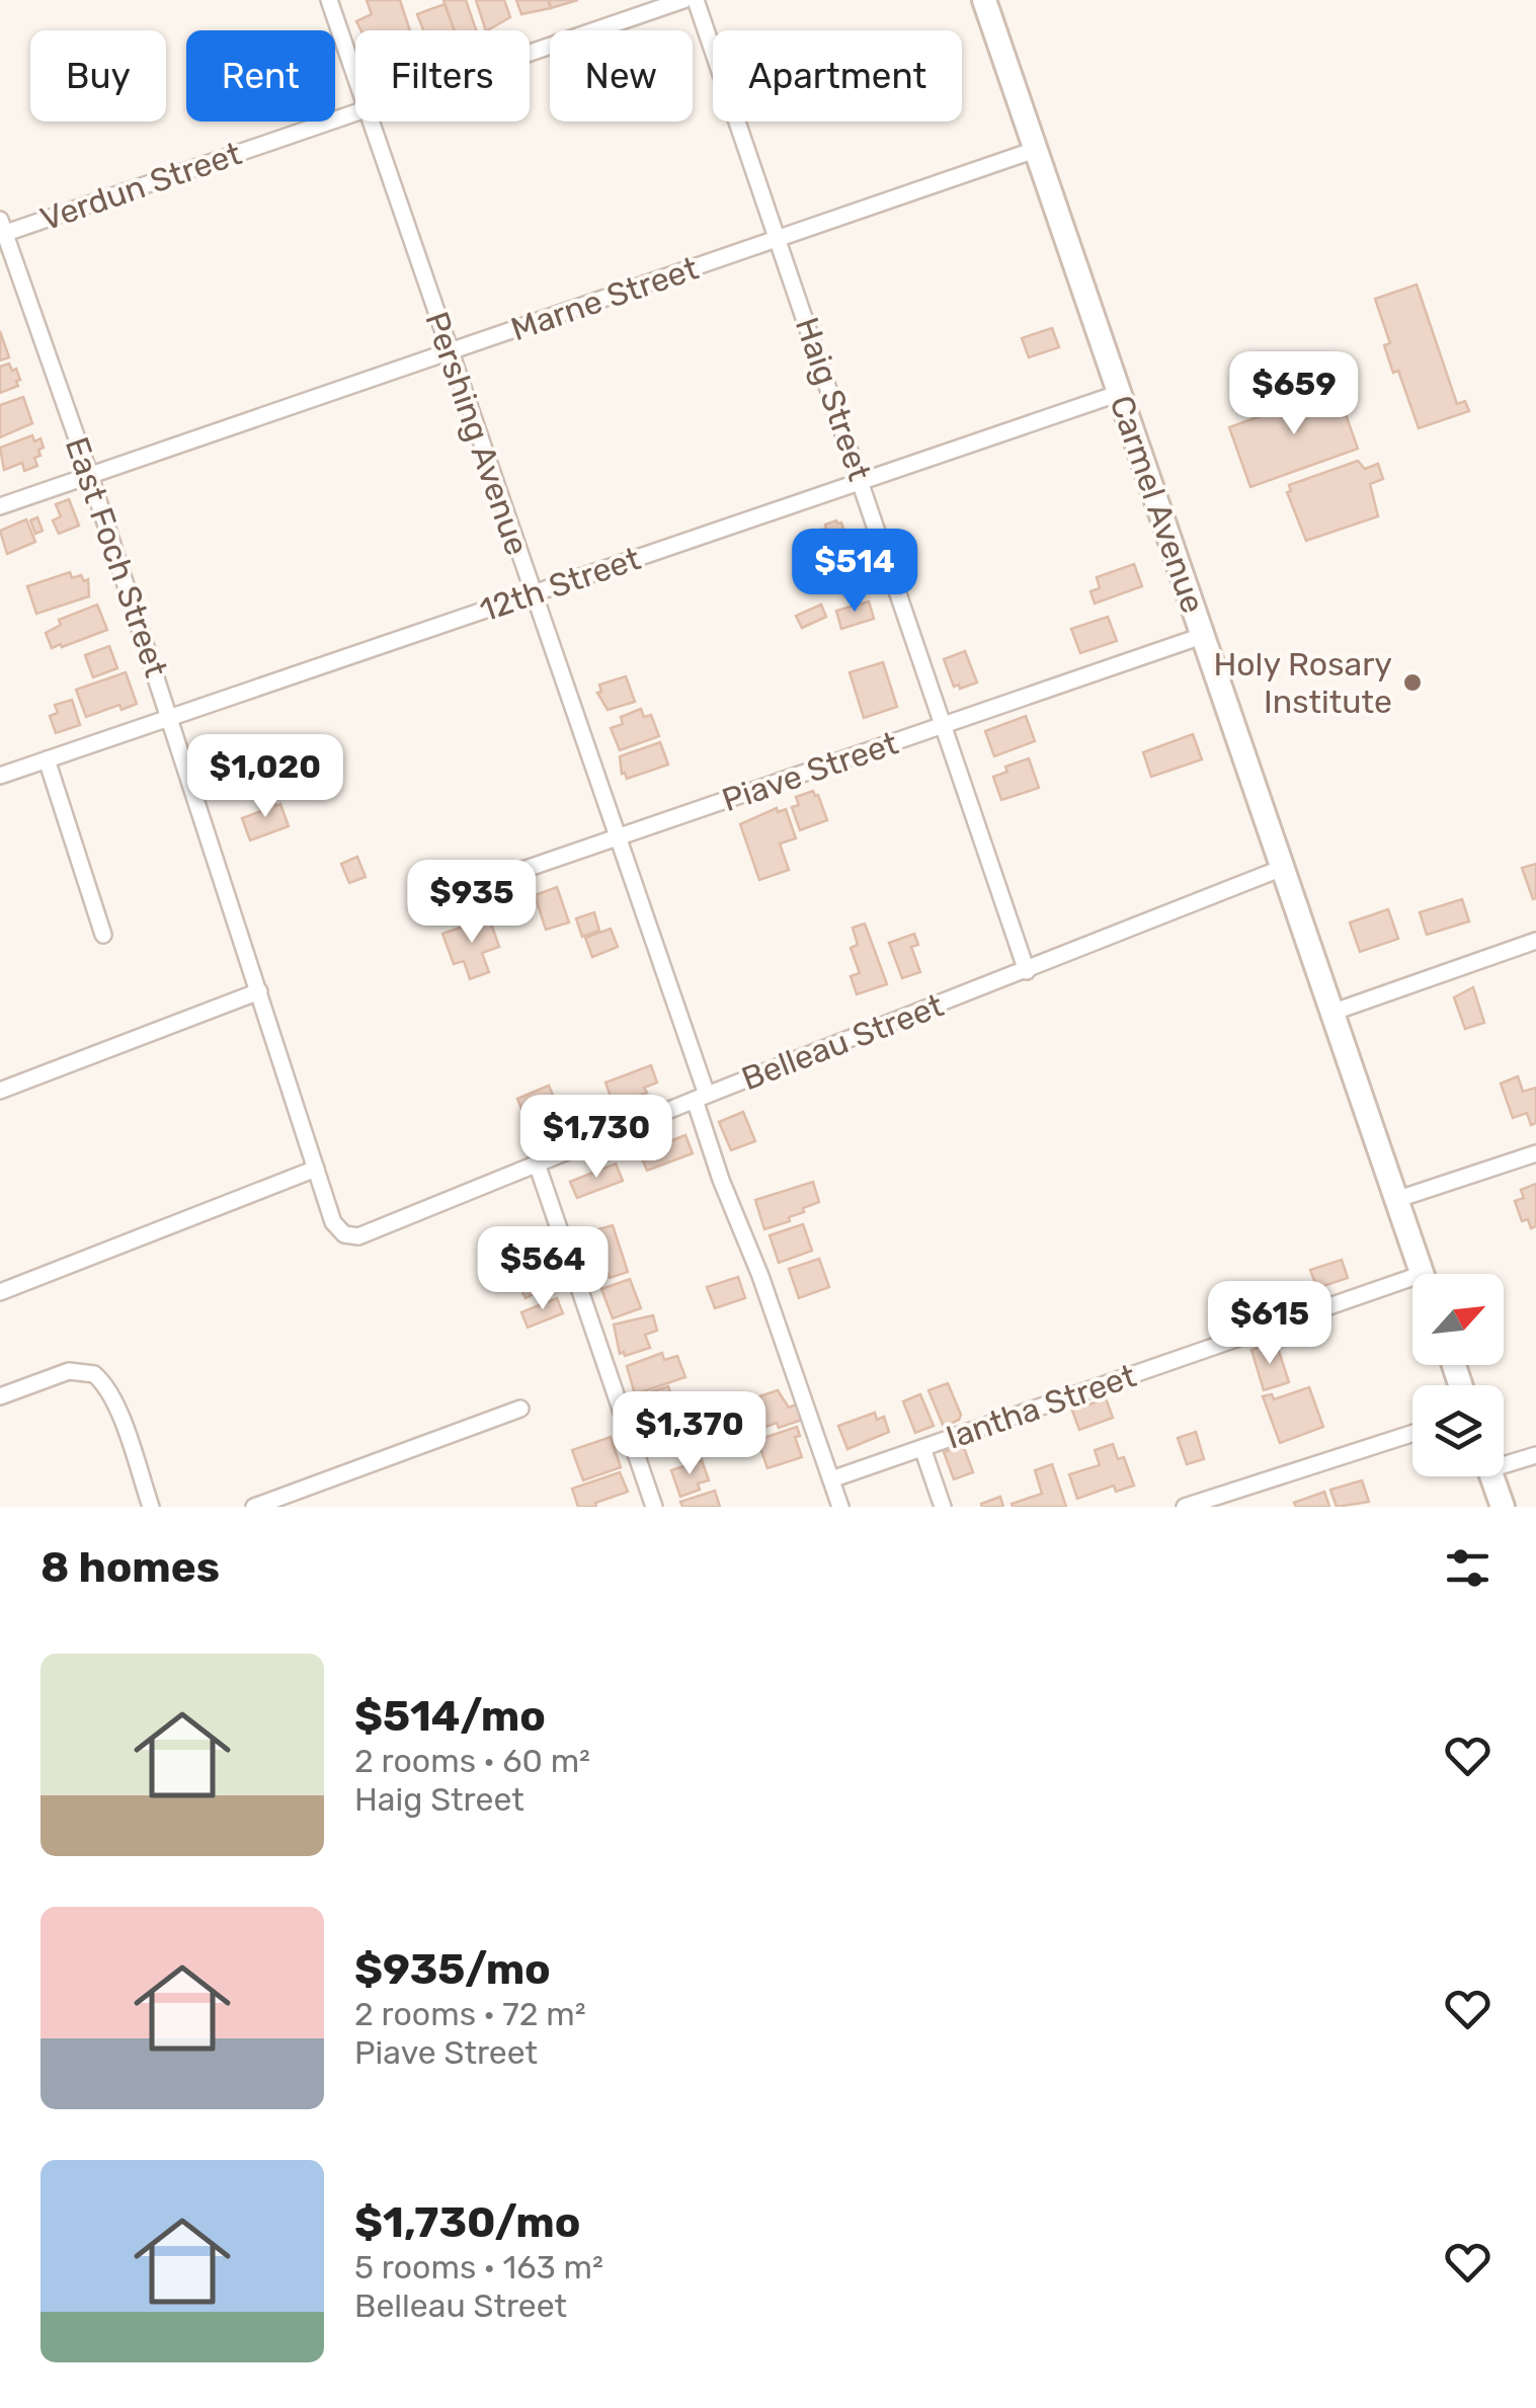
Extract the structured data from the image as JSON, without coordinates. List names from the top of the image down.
{
  "streets": {
    "main road": ["Carmel Avenue"],
    "street": [
      "Verdun Street",
      "Marne Street",
      "Haig Street",
      "Pershing Avenue",
      "East Foch Street",
      "12th Street",
      "Piave Street",
      "Belleau Street",
      "Iantha Street"
    ]
  },
  "crossings": [
    ["Verdun Street", "East Foch Street"],
    ["Marne Street", "Haig Street"],
    ["Marne Street", "Pershing Avenue"],
    ["Marne Street", "Carmel Avenue"],
    ["Marne Street", "East Foch Street"],
    ["Haig Street", "12th Street"],
    ["Haig Street", "Piave Street"],
    ["Haig Street", "Belleau Street"],
    ["Pershing Avenue", "12th Street"],
    ["Pershing Avenue", "Piave Street"],
    ["Pershing Avenue", "Belleau Street"],
    ["Pershing Avenue", "Iantha Street"],
    ["Carmel Avenue", "12th Street"],
    ["Carmel Avenue", "Piave Street"],
    ["Carmel Avenue", "Belleau Street"],
    ["East Foch Street", "12th Street"],
    ["East Foch Street", "Belleau Street"]
  ],
  "places": ["Holy Rosary Institute"],
  "north": "top right",
  "page": {
    "chip": [
      "Buy",
      "Rent",
      "Filters",
      "New",
      "Apartment"
    ],
    "price": [
      "$659",
      "$514",
      "$1,020",
      "$935",
      "$1,730",
      "$564",
      "$615",
      "$1,370"
    ],
    "heading": "8 homes",
    "list": [
      {
        "name": "$514/mo",
        "note": "2 rooms · 60 m² · Haig Street"
      },
      {
        "name": "$935/mo",
        "note": "2 rooms · 72 m² · Piave Street"
      },
      {
        "name": "$1,730/mo",
        "note": "5 rooms · 163 m² · Belleau Street"
      }
    ]
  }
}
